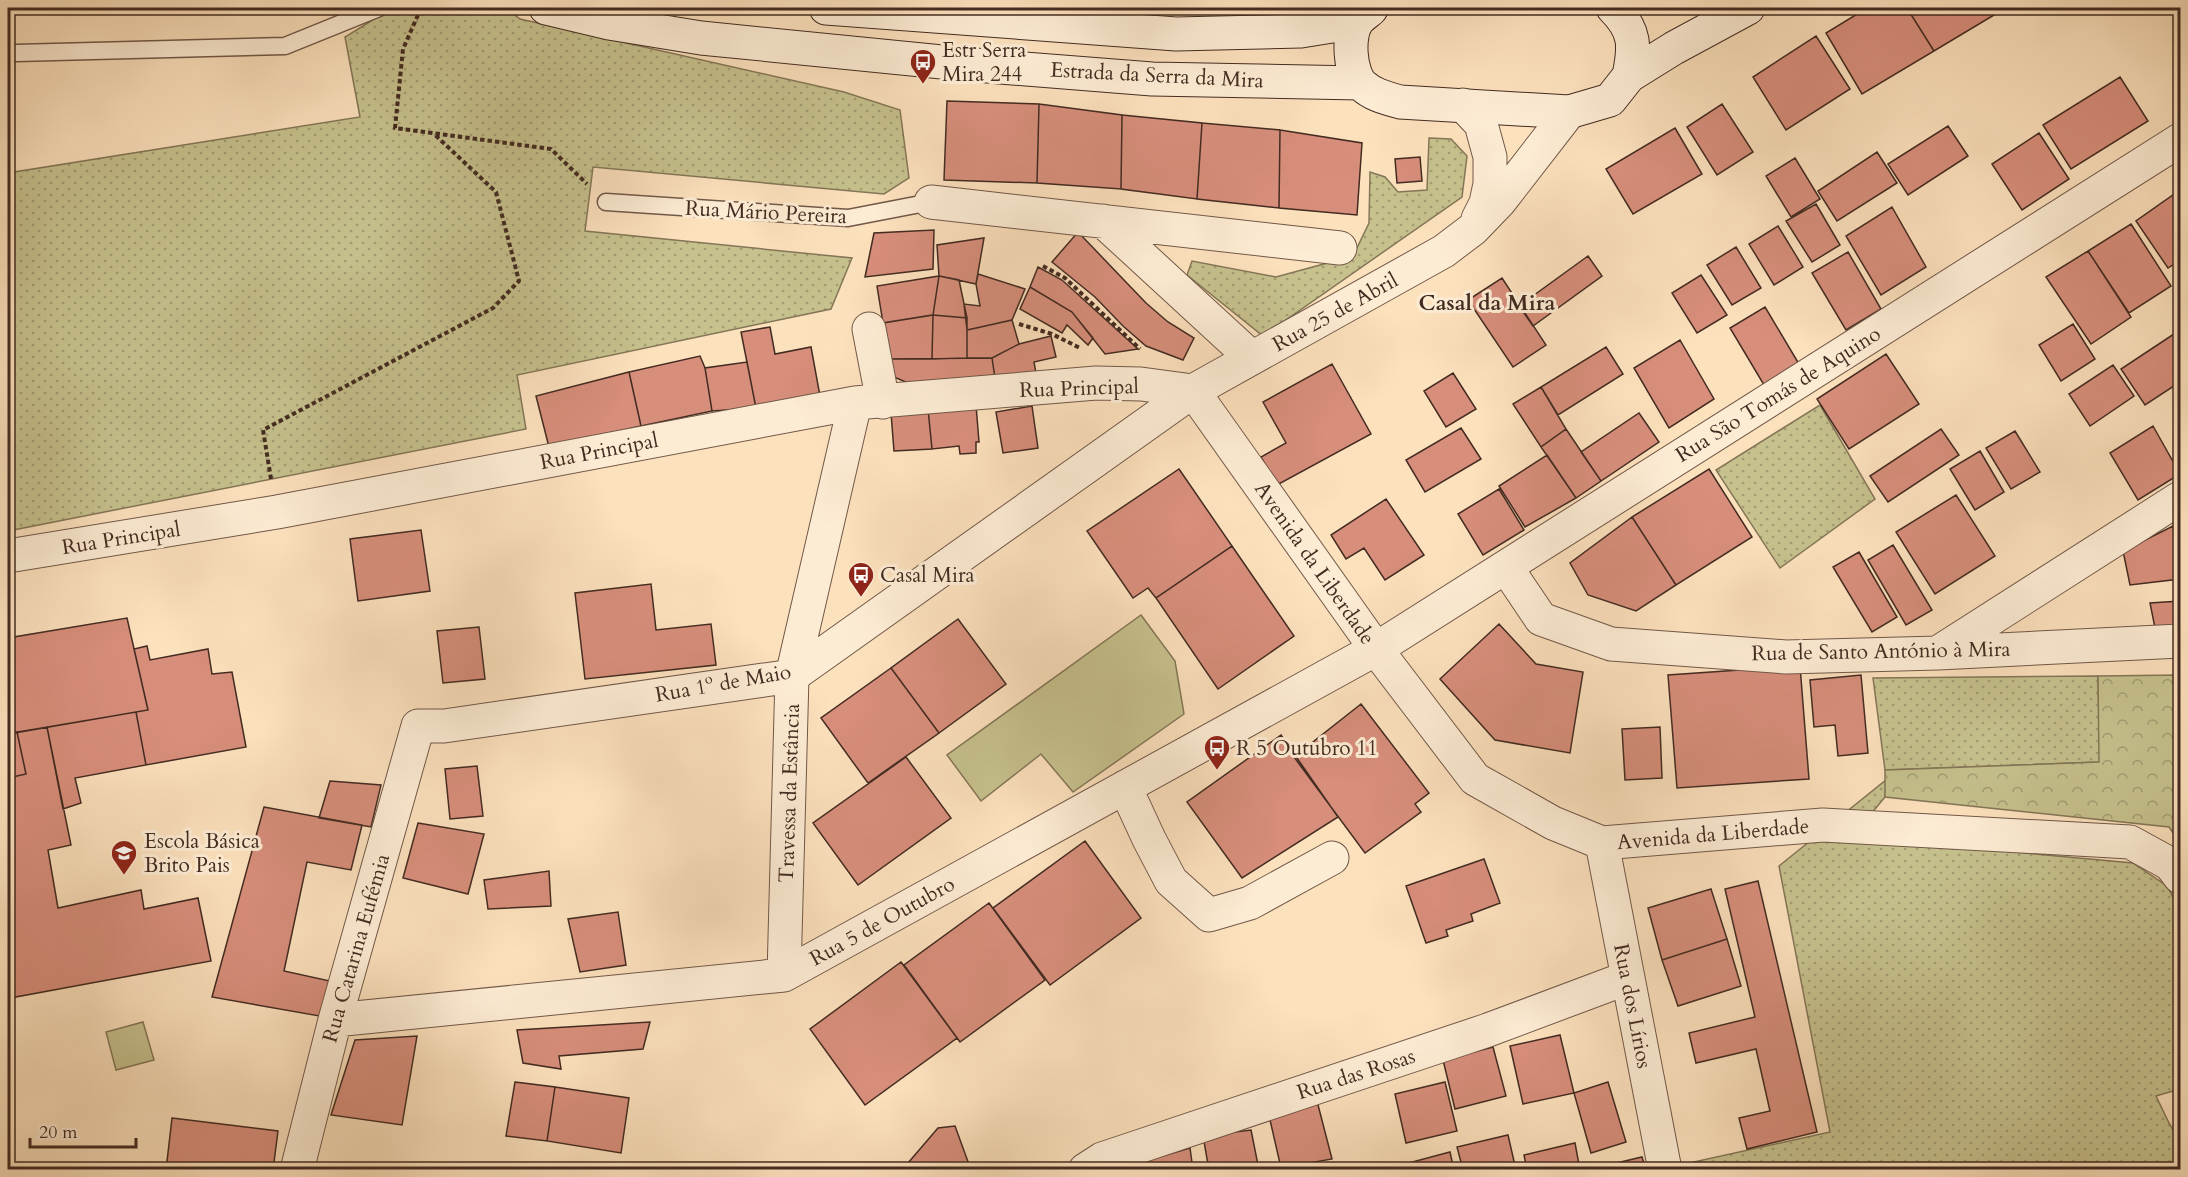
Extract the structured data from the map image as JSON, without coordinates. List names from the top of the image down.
{
  "streets": {
    "street": [
      "Estrada da Serra da Mira",
      "Rua Mário Pereira",
      "Rua 25 de Abril",
      "Rua Principal",
      "Rua São Tomás de Aquino",
      "Avenida da Liberdade",
      "Rua de Santo António à Mira",
      "Rua 1º de Maio",
      "Travessa da Estância",
      "Rua 5 de Outubro",
      "Rua Catarina Eufémia",
      "Rua dos Lírios",
      "Rua das Rosas"
    ]
  },
  "crossings": [
    ["Estrada da Serra da Mira", "Rua 25 de Abril"],
    ["Rua 25 de Abril", "Rua Principal"],
    ["Rua 25 de Abril", "Avenida da Liberdade"],
    ["Rua 25 de Abril", "Rua 1º de Maio"],
    ["Rua Principal", "Avenida da Liberdade"],
    ["Rua Principal", "Rua 1º de Maio"],
    ["Rua Principal", "Travessa da Estância"],
    ["Rua São Tomás de Aquino", "Avenida da Liberdade"],
    ["Rua São Tomás de Aquino", "Rua de Santo António à Mira"],
    ["Rua São Tomás de Aquino", "Rua 5 de Outubro"],
    ["Avenida da Liberdade", "Rua 1º de Maio"],
    ["Avenida da Liberdade", "Rua 5 de Outubro"],
    ["Avenida da Liberdade", "Rua dos Lírios"],
    ["Rua 1º de Maio", "Travessa da Estância"],
    ["Rua 1º de Maio", "Rua Catarina Eufémia"],
    ["Travessa da Estância", "Rua 5 de Outubro"],
    ["Rua 5 de Outubro", "Rua Catarina Eufémia"],
    ["Rua dos Lírios", "Rua das Rosas"]
  ],
  "districts": ["Casal da Mira"],
  "places": {
    "bus stop": ["Estr Serra Mira 244", "Casal Mira", "R 5 Outubro 11"],
    "school or university": ["Escola Básica Brito Pais"]
  },
  "scale_bar": "20 m"
}
